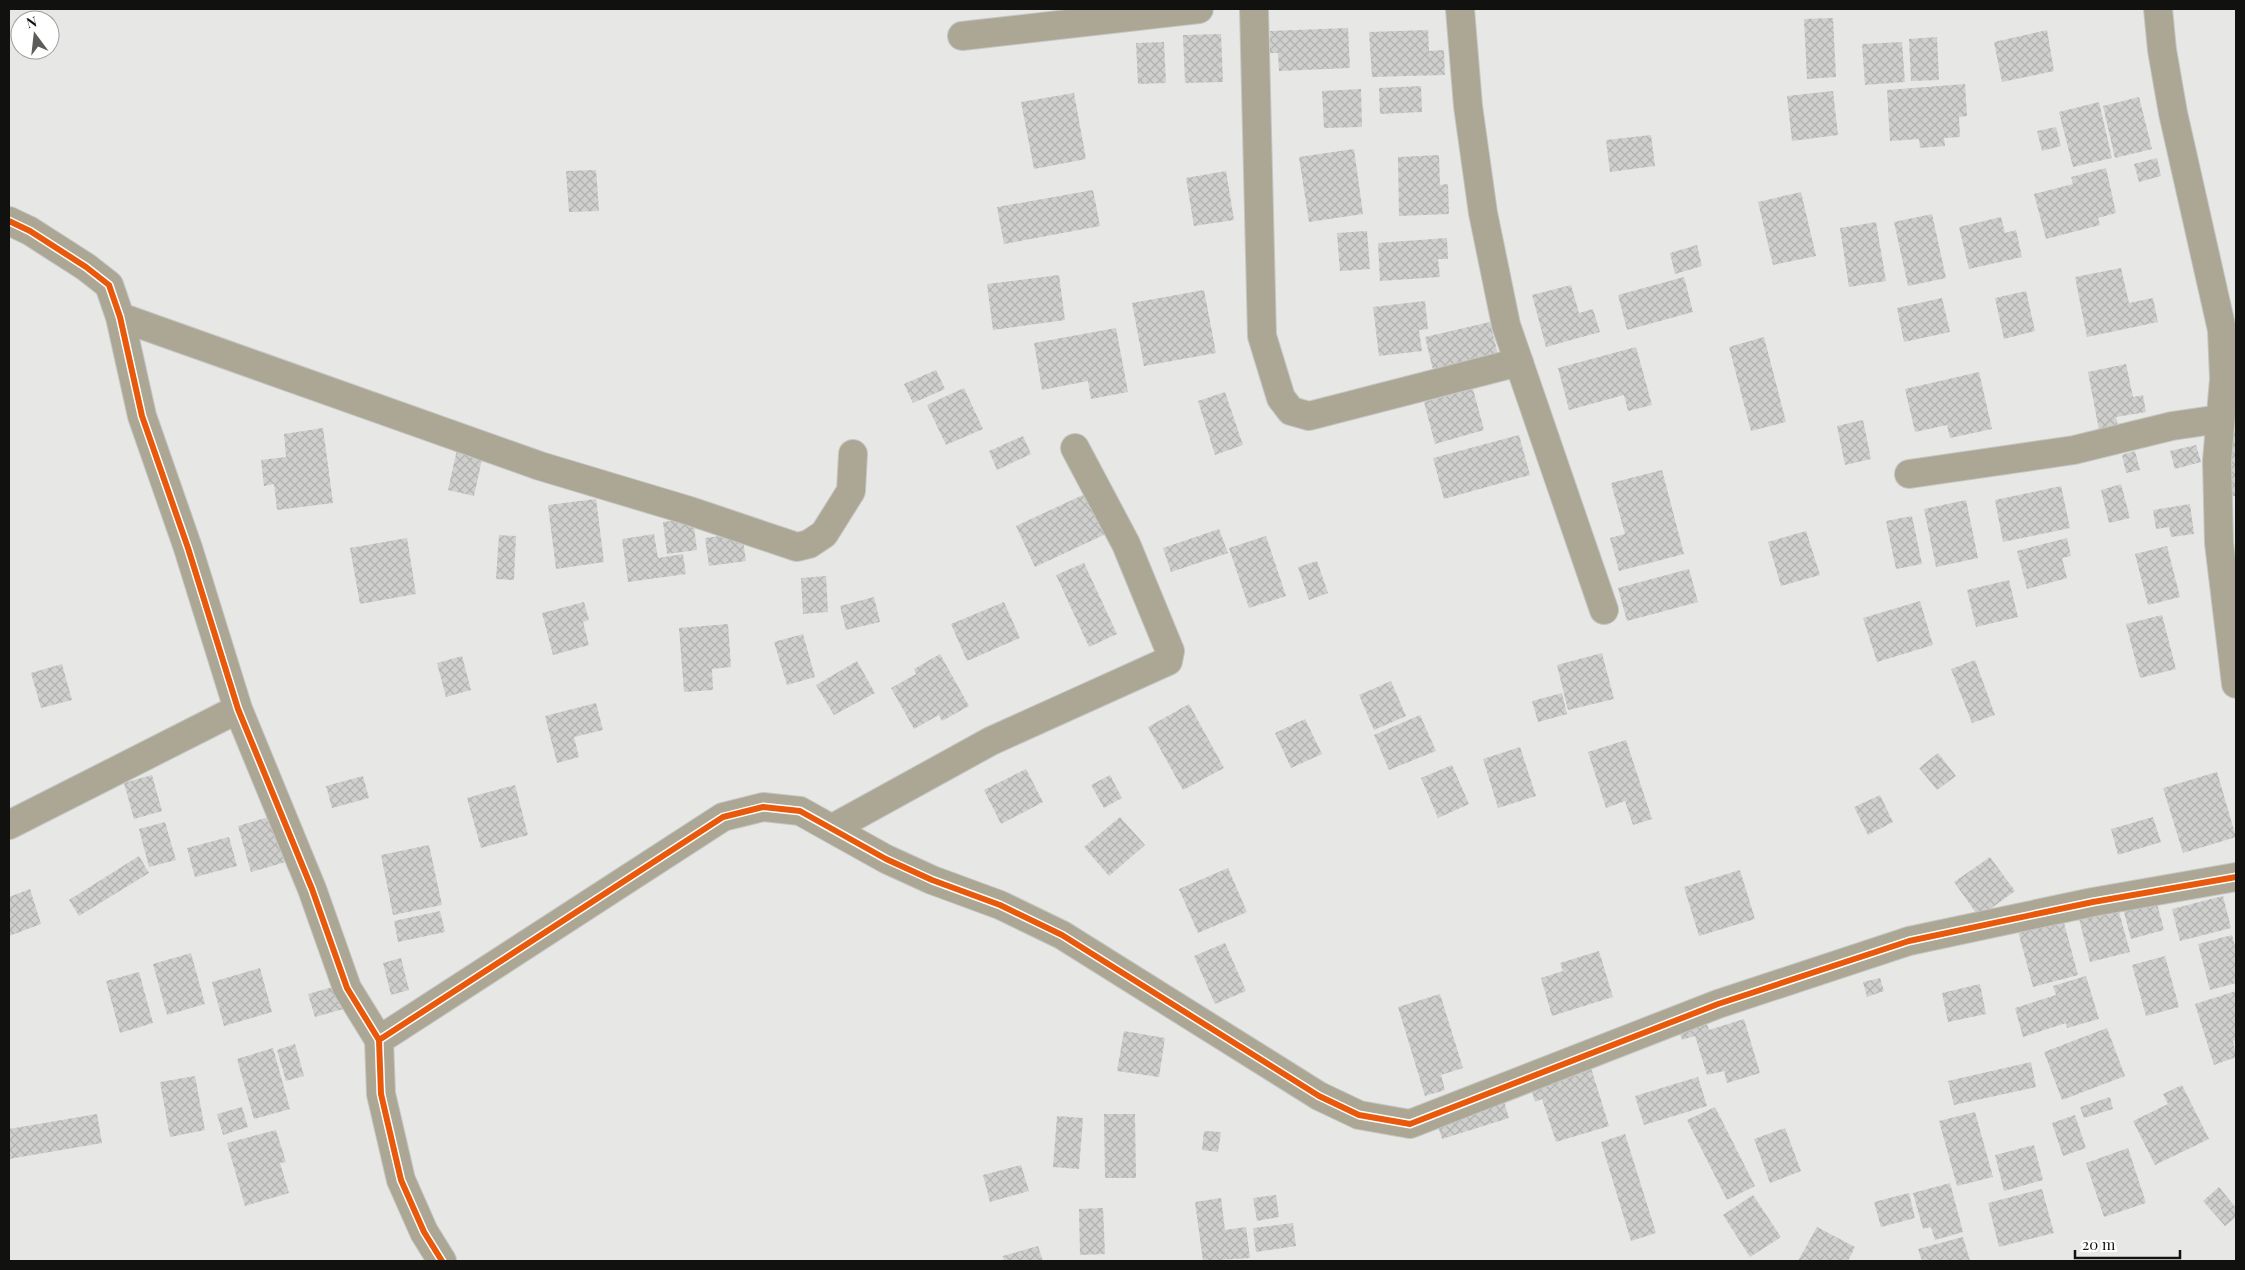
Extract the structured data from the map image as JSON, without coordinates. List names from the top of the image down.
{
  "scale_bar": "20 m",
  "north": "top"
}
